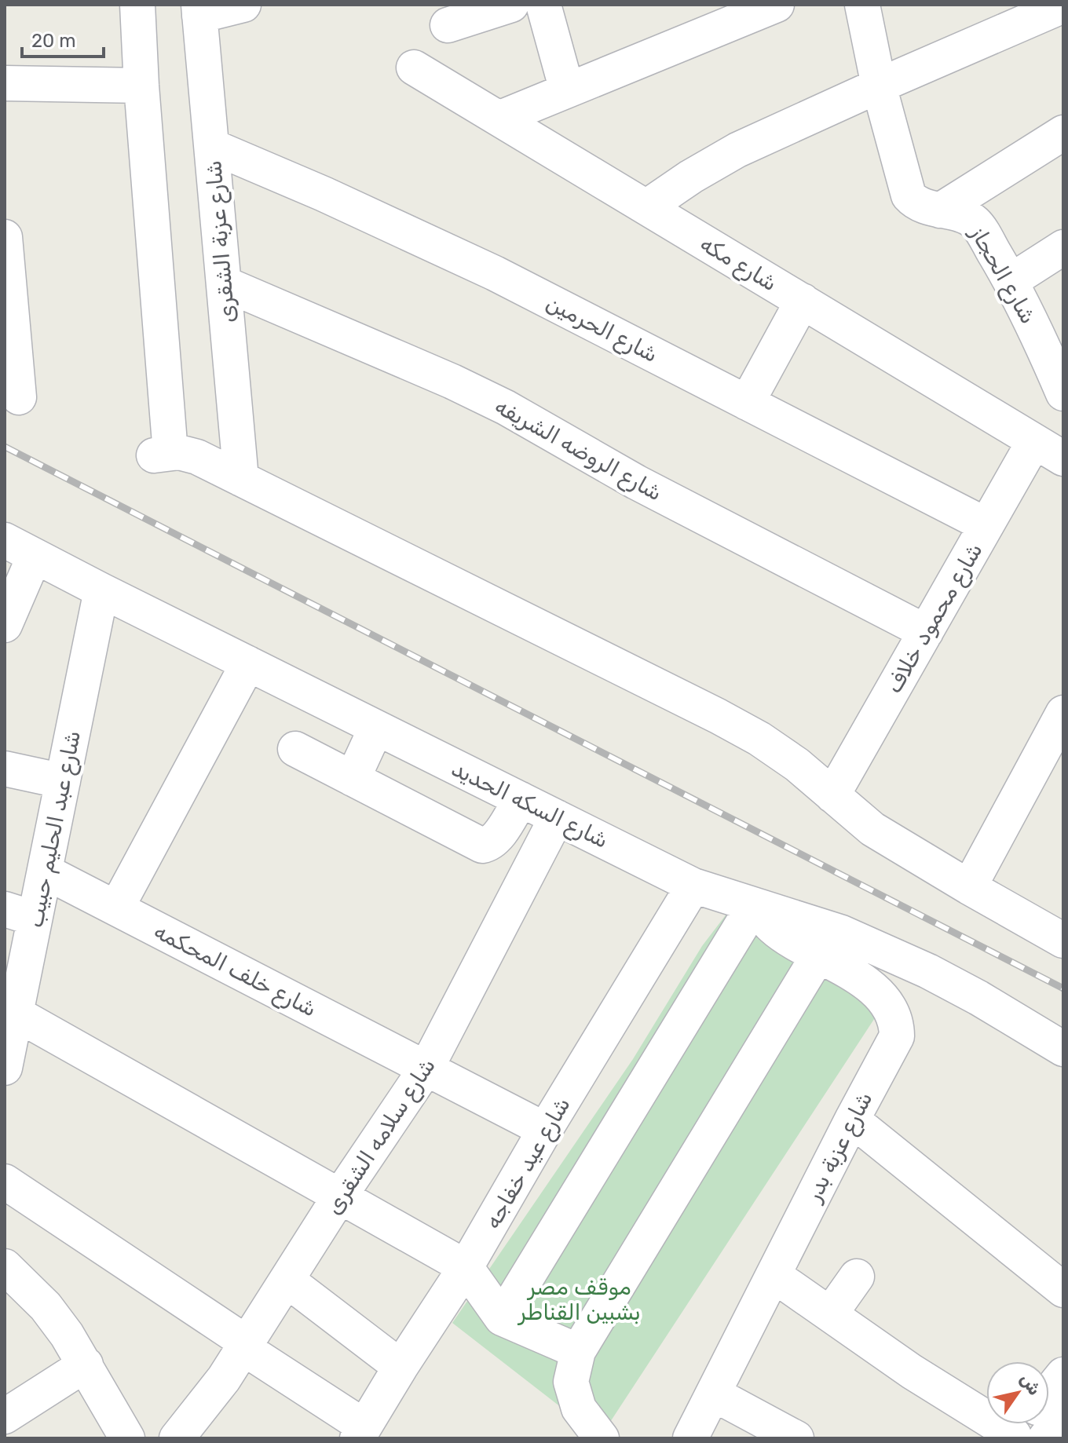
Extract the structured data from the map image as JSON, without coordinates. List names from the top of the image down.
{
  "streets": {
    "street": [
      "شارع عزبة الشقرى",
      "شارع مكه",
      "شارع الحجاز",
      "شارع الحرمين",
      "شارع الروضه الشريفه",
      "شارع محمود خلاف",
      "شارع السكه الحديد",
      "شارع عبد الحليم حبيب",
      "شارع خلف المحكمه",
      "شارع سلامه الشقرى",
      "شارع عزبة بدر",
      "شارع عيد خفاجه"
    ]
  },
  "crossings": [
    ["شارع عزبة الشقرى", "شارع الحرمين"],
    ["شارع عزبة الشقرى", "شارع الروضه الشريفه"],
    ["شارع مكه", "شارع محمود خلاف"],
    ["شارع الحرمين", "شارع محمود خلاف"],
    ["شارع الروضه الشريفه", "شارع محمود خلاف"],
    ["شارع السكه الحديد", "شارع عبد الحليم حبيب"],
    ["شارع السكه الحديد", "شارع سلامه الشقرى"],
    ["شارع السكه الحديد", "شارع عزبة بدر"],
    ["شارع السكه الحديد", "شارع عيد خفاجه"],
    ["شارع عبد الحليم حبيب", "شارع خلف المحكمه"],
    ["شارع خلف المحكمه", "شارع سلامه الشقرى"],
    ["شارع خلف المحكمه", "شارع عيد خفاجه"]
  ],
  "parks": ["موقف مصر بشبين القناطر"],
  "scale_bar": "20 m",
  "north": "top right"
}
